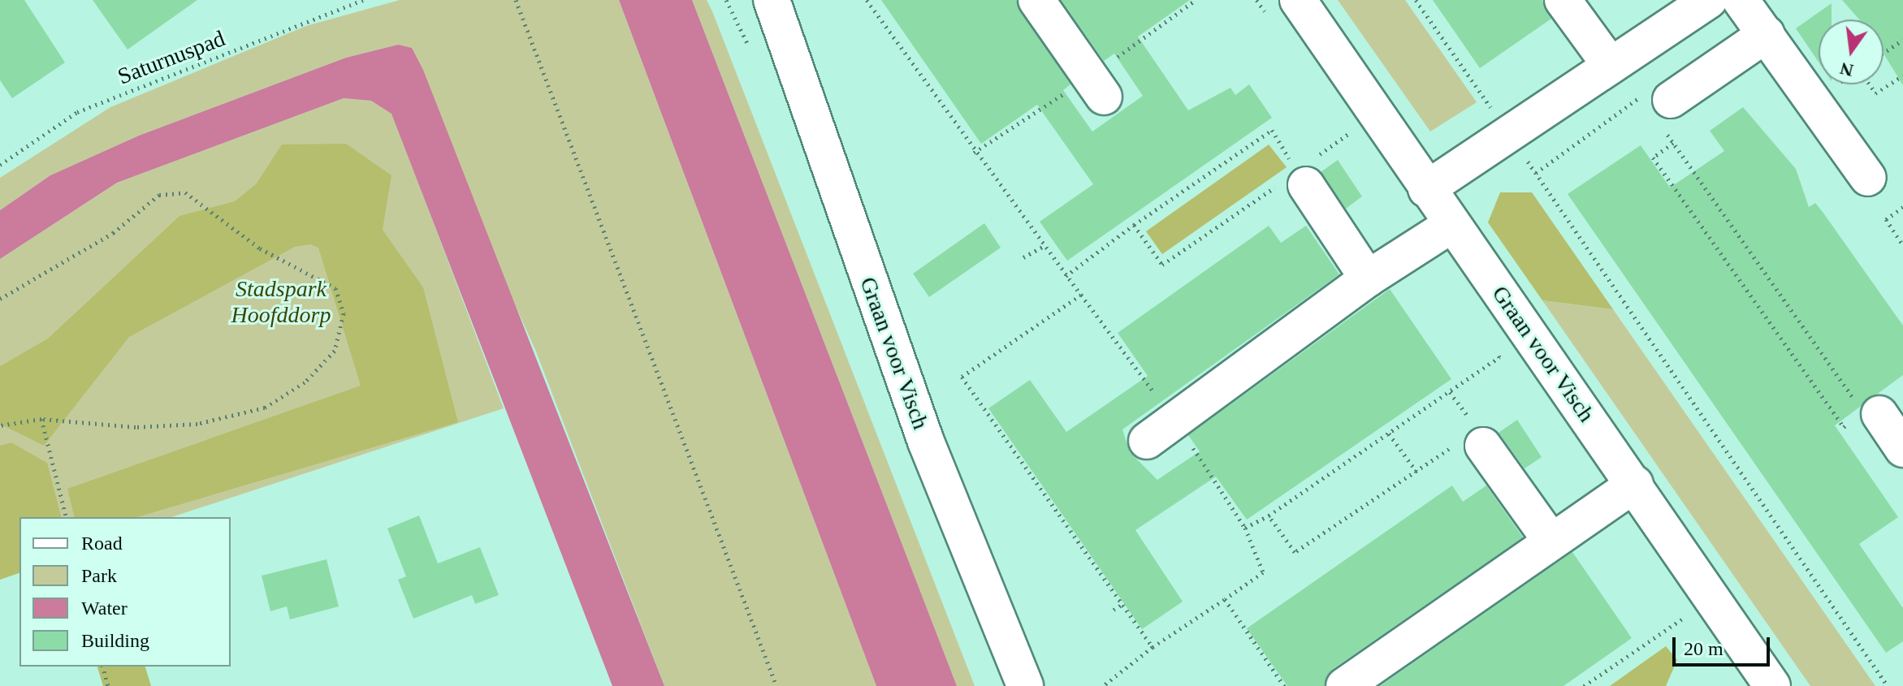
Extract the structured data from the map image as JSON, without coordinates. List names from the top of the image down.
{
  "streets": {
    "street": ["Graan voor Visch"],
    "path": ["Saturnuspad"]
  },
  "parks": ["Stadspark Hoofddorp"],
  "legend": [
    "Road",
    "Park",
    "Water",
    "Building"
  ],
  "scale_bar": "20 m",
  "north": "bottom"
}
